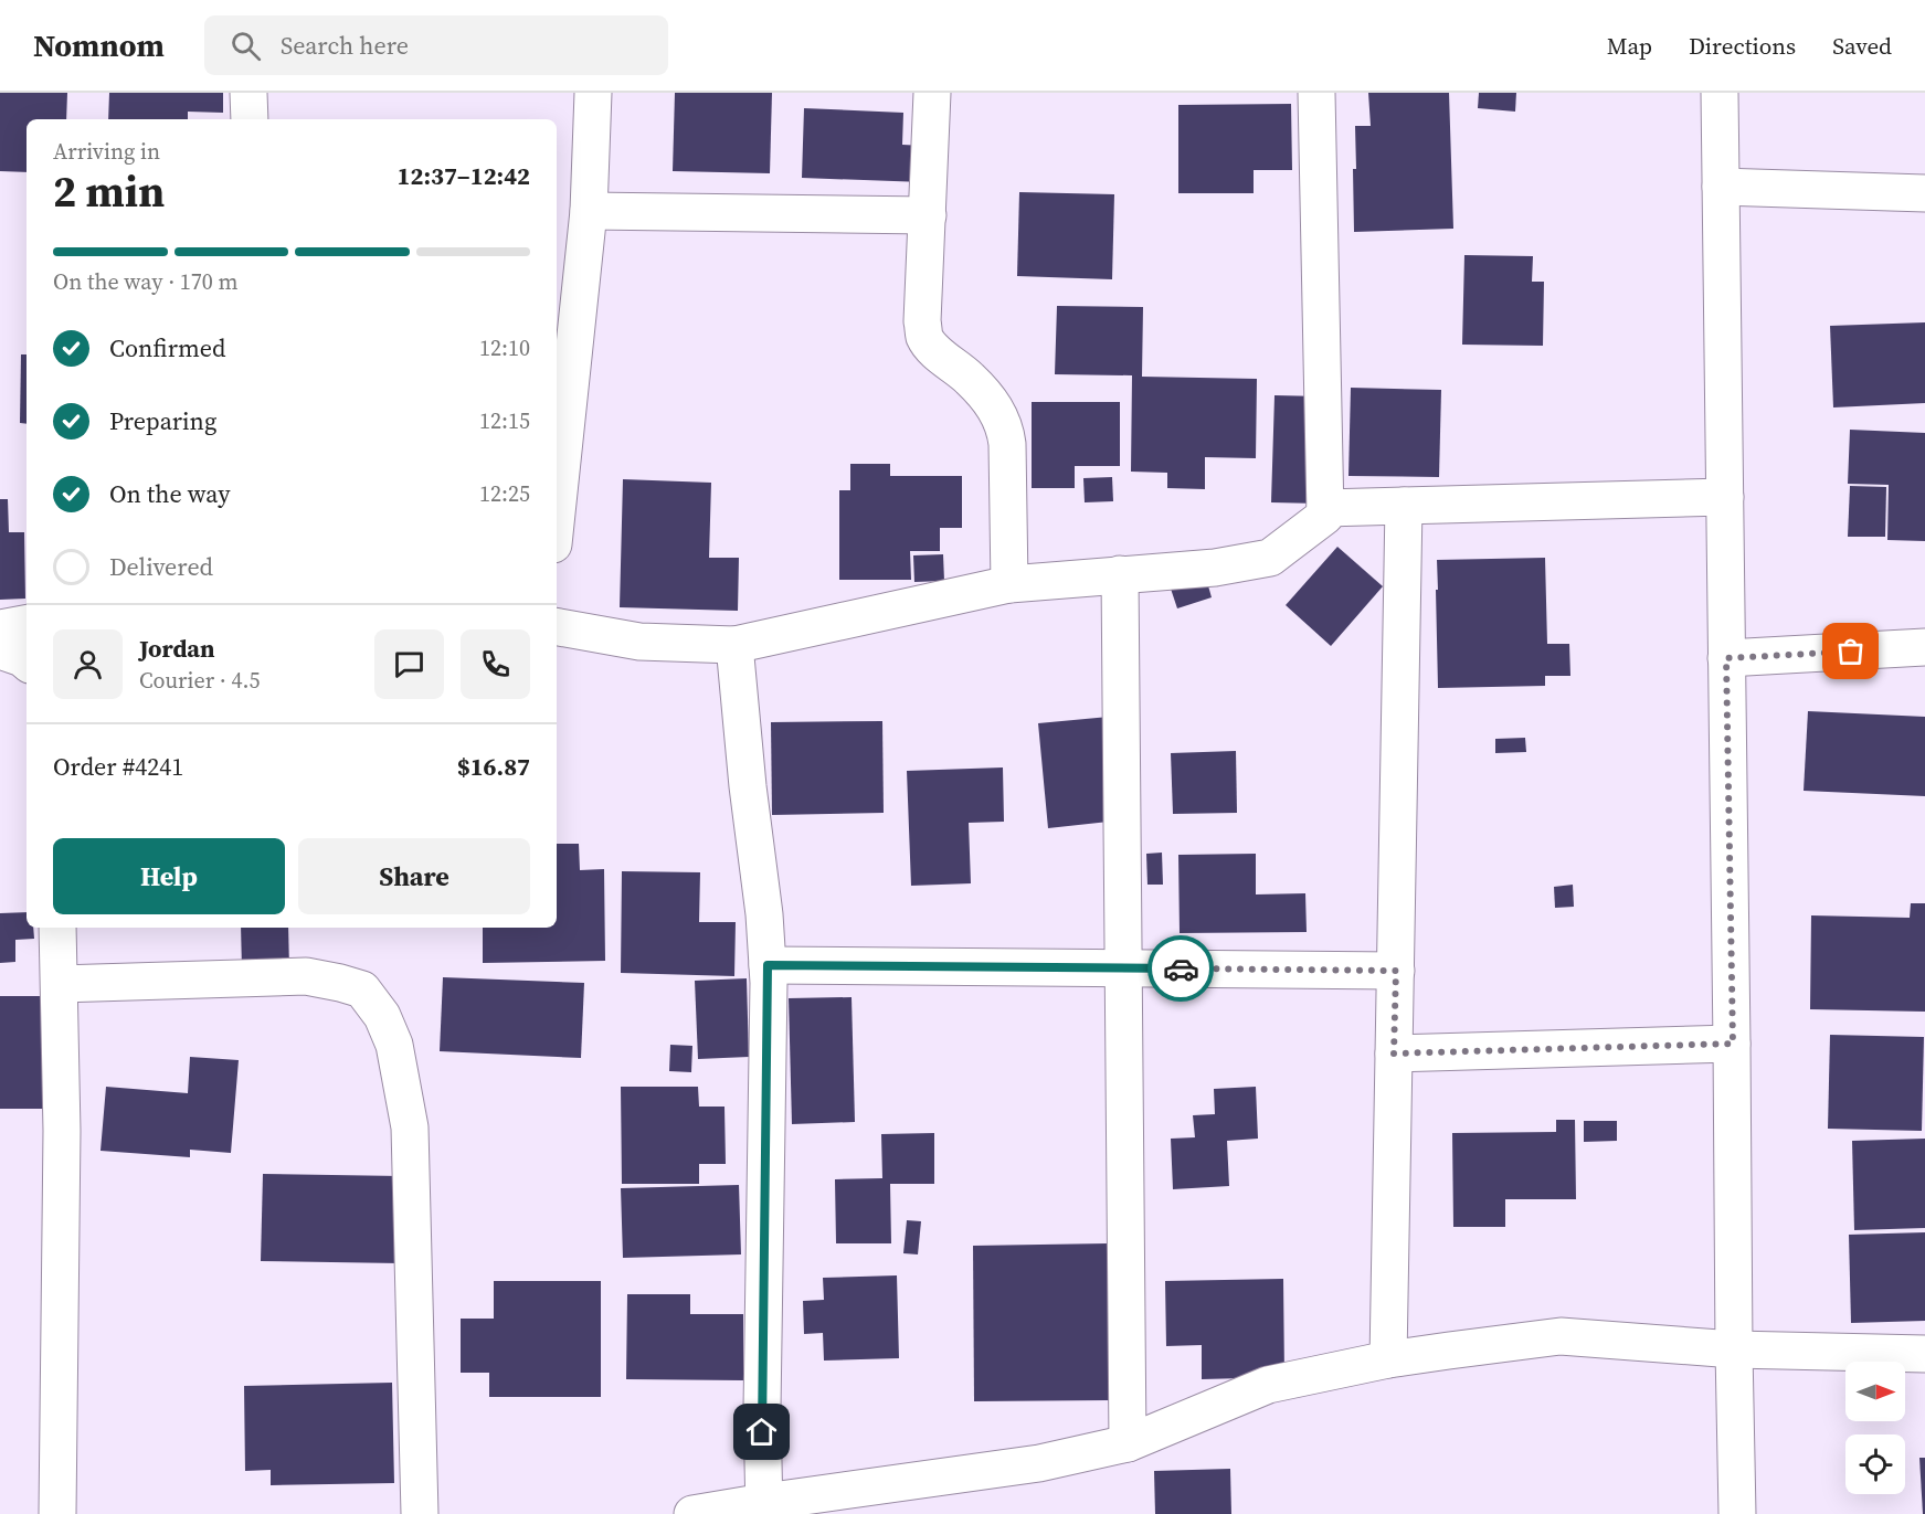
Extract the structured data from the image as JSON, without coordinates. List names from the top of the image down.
{
  "north": "right",
  "page": {
    "header": "Nomnom",
    "search": "Search here",
    "nav": ["Map", "Directions", "Saved"],
    "heading": ["2 min", "Arriving in", "12:37–12:42"],
    "panel": [
      "Jordan",
      "Courier · 4.5",
      "Order #4241",
      "$16.87"
    ],
    "bar": "On the way · 170 m",
    "list": [
      ["Confirmed", "12:10"],
      ["Preparing", "12:15"],
      ["On the way", "12:25"],
      "Delivered"
    ],
    "buttons": ["Help", "Share"]
  }
}
